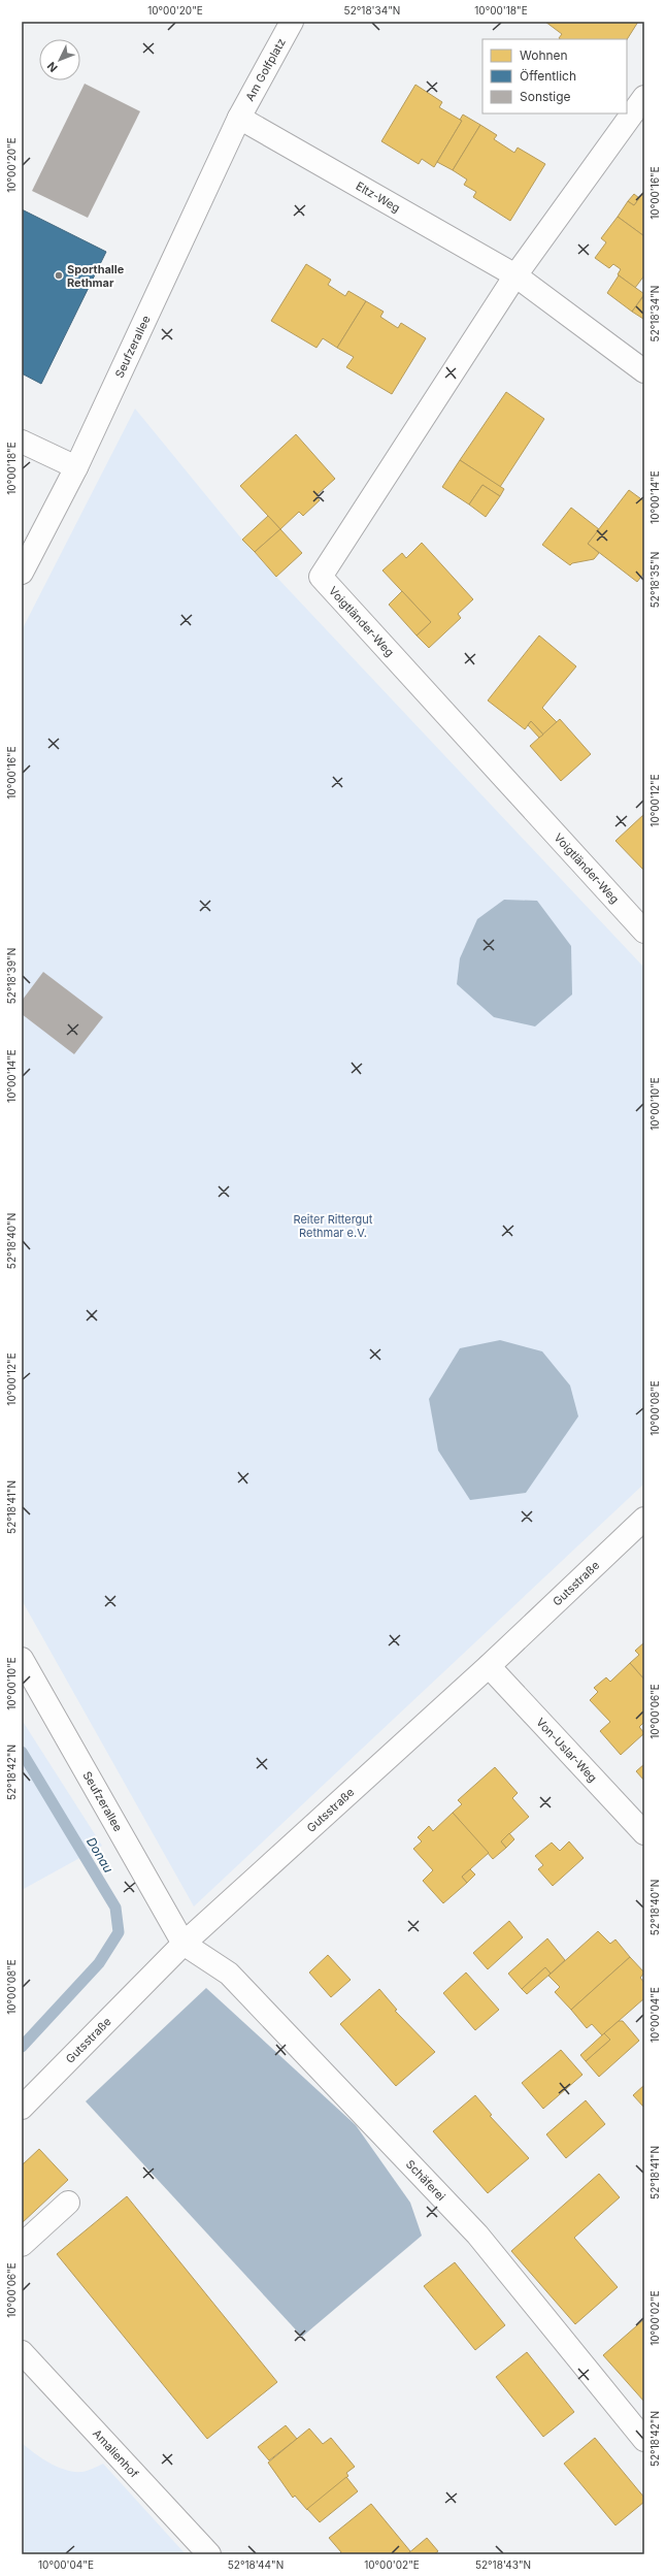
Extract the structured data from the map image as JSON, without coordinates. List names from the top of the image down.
{
  "streets": {
    "street": [
      "Am Golfplatz",
      "Eltz-Weg",
      "Seufzerallee",
      "Voigtländer-Weg",
      "Gutsstraße",
      "Von-Uslar-Weg",
      "Schäferei",
      "Amalienhof"
    ]
  },
  "crossings": [
    ["Am Golfplatz", "Eltz-Weg"],
    ["Am Golfplatz", "Seufzerallee"],
    ["Eltz-Weg", "Seufzerallee"],
    ["Eltz-Weg", "Voigtländer-Weg"],
    ["Seufzerallee", "Gutsstraße"],
    ["Seufzerallee", "Schäferei"],
    ["Gutsstraße", "Von-Uslar-Weg"],
    ["Gutsstraße", "Schäferei"]
  ],
  "water": ["Donau"],
  "parks": ["Reiter Rittergut Rethmar e.V."],
  "places": ["Sporthalle Rethmar"],
  "legend": ["Wohnen", "Öffentlich", "Sonstige"],
  "north": "bottom left",
  "coordinates": [
    "10°00'20\"E",
    "52°18'34\"N",
    "10°00'18\"E",
    "10°00'16\"E",
    "10°00'14\"E",
    "52°18'35\"N",
    "10°00'12\"E",
    "52°18'39\"N",
    "10°00'10\"E",
    "52°18'40\"N",
    "10°00'08\"E",
    "52°18'41\"N",
    "10°00'06\"E",
    "52°18'42\"N",
    "10°00'04\"E",
    "10°00'02\"E",
    "52°18'44\"N",
    "52°18'43\"N"
  ]
}
